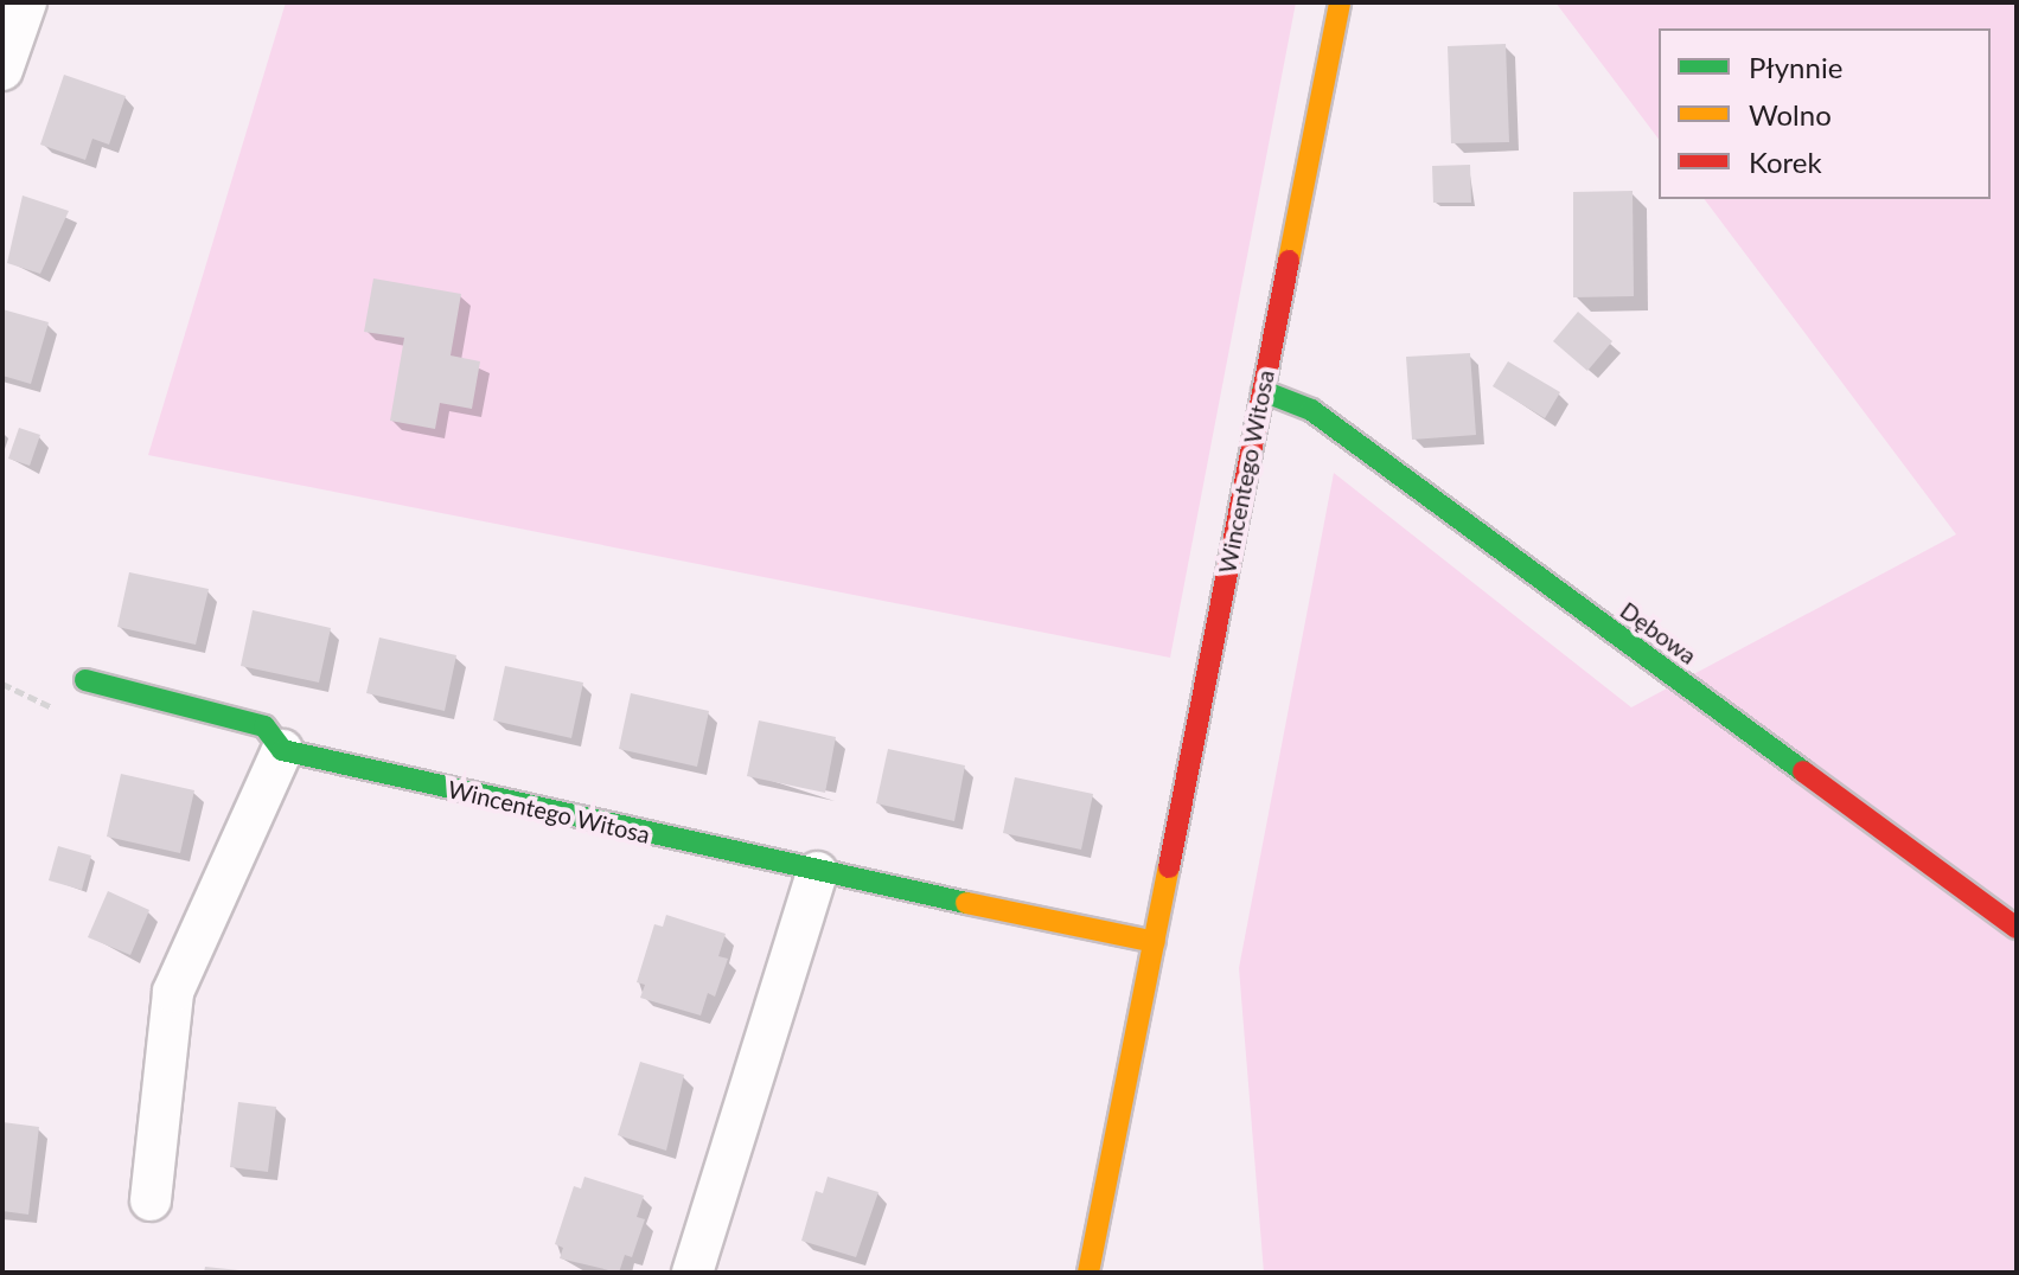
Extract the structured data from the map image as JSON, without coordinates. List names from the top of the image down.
{
  "streets": {
    "street": ["Wincentego Witosa", "Dębowa"]
  },
  "crossings": [
    ["Wincentego Witosa", "Dębowa"]
  ],
  "legend": ["Płynnie", "Wolno", "Korek"]
}
